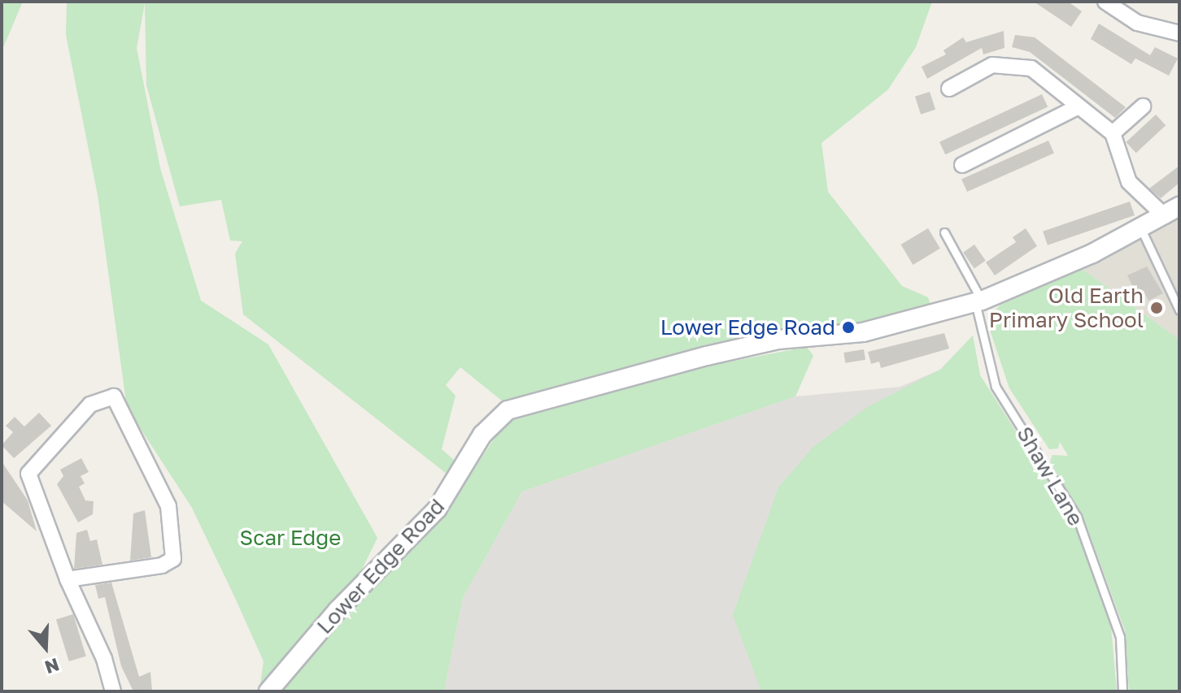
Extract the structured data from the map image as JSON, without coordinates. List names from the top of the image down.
{
  "streets": {
    "street": ["Lower Edge Road"],
    "lane": ["Shaw Lane"]
  },
  "crossings": [
    ["Shaw Lane", "Lower Edge Road"]
  ],
  "parks": ["Scar Edge"],
  "places": ["Old Earth Primary School", "Lower Edge Road"],
  "north": "bottom"
}
